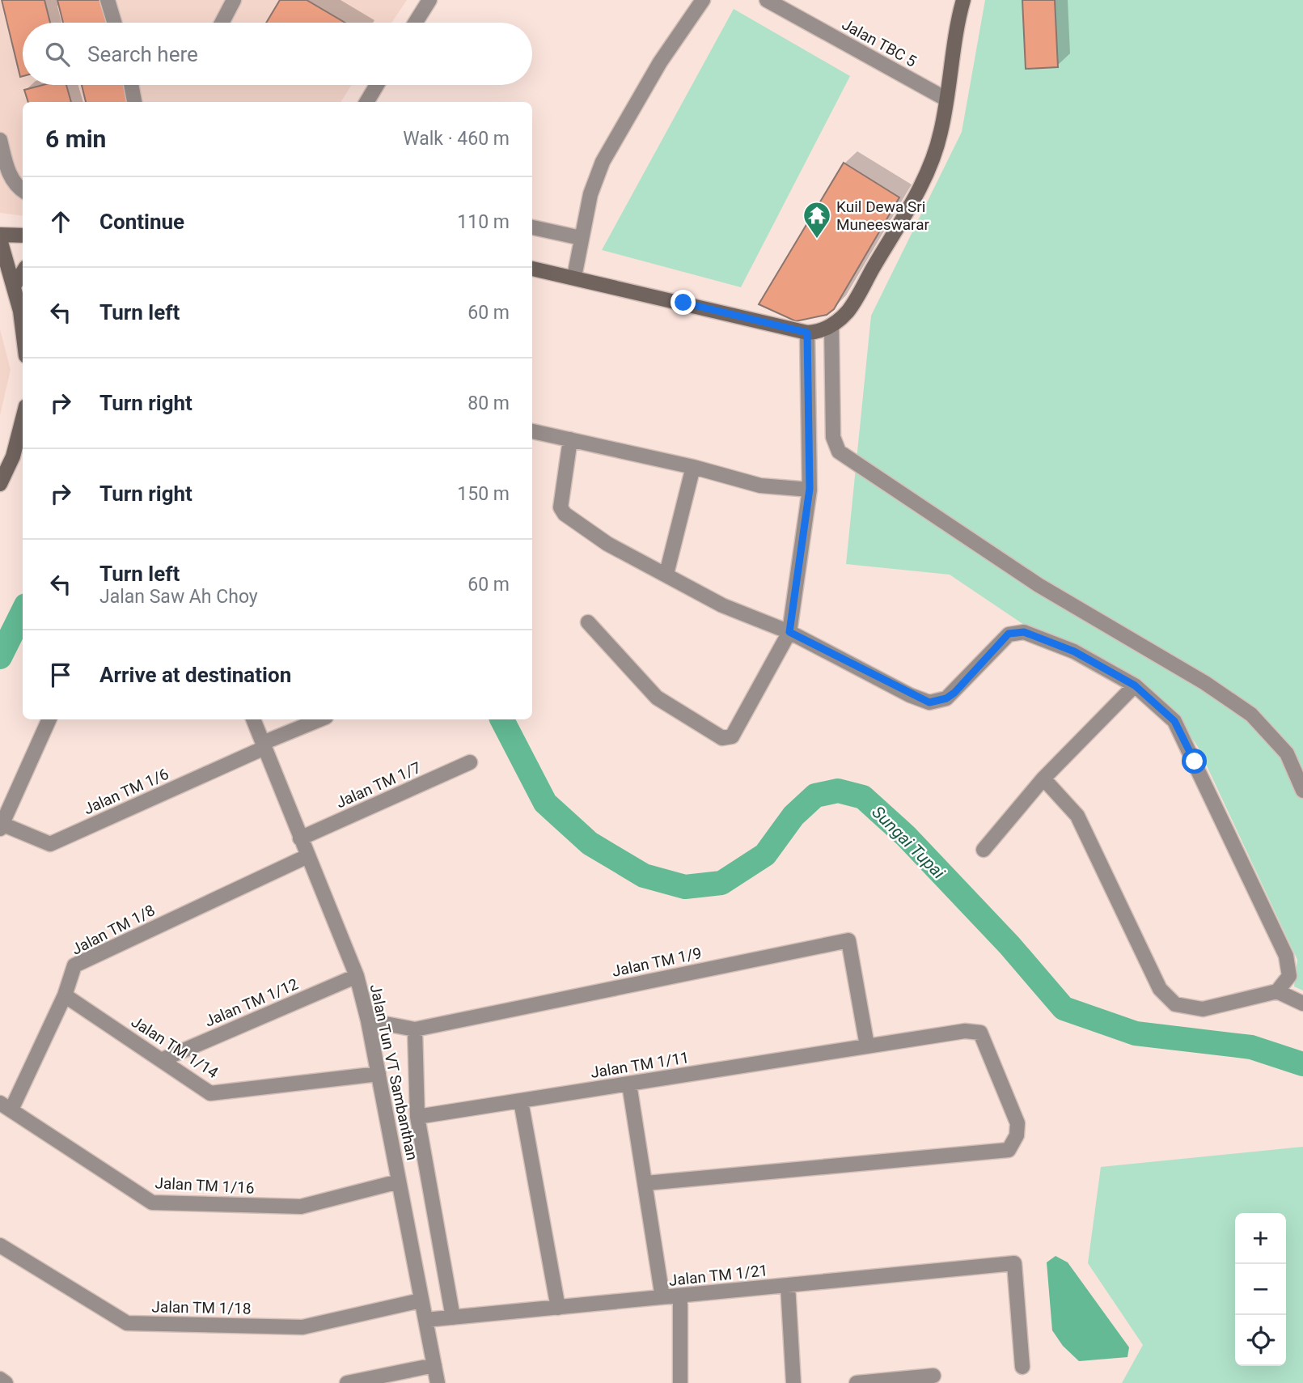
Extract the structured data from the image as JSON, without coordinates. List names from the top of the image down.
{
  "streets": {
    "street": [
      "Jalan TBC 5",
      "Jalan TM 1/7",
      "Jalan TM 1/6",
      "Jalan TM 1/8",
      "Jalan TM 1/9",
      "Jalan TM 1/12",
      "Jalan TM 1/14",
      "Jalan TM 1/11",
      "Jalan Tun VT Sambanthan",
      "Jalan TM 1/16",
      "Jalan TM 1/21",
      "Jalan TM 1/18"
    ]
  },
  "crossings": [
    ["Jalan TM 1/7", "Jalan Tun VT Sambanthan"],
    ["Jalan TM 1/6", "Jalan Tun VT Sambanthan"],
    ["Jalan TM 1/8", "Jalan TM 1/14"],
    ["Jalan TM 1/8", "Jalan Tun VT Sambanthan"],
    ["Jalan TM 1/8", "Jalan TM 1/16"],
    ["Jalan TM 1/9", "Jalan TM 1/11"],
    ["Jalan TM 1/9", "Jalan Tun VT Sambanthan"],
    ["Jalan TM 1/12", "Jalan TM 1/14"],
    ["Jalan TM 1/12", "Jalan Tun VT Sambanthan"],
    ["Jalan TM 1/14", "Jalan Tun VT Sambanthan"],
    ["Jalan Tun VT Sambanthan", "Jalan TM 1/16"],
    ["Jalan Tun VT Sambanthan", "Jalan TM 1/21"],
    ["Jalan Tun VT Sambanthan", "Jalan TM 1/18"]
  ],
  "water": ["Sungai Tupai"],
  "places": {
    "temple": ["Kuil Dewa Sri Muneeswarar"]
  },
  "page": {
    "search": "Search here",
    "heading": ["6 min", "Walk · 460 m"],
    "list": [
      ["Continue", "110 m"],
      ["Turn left", "60 m"],
      ["Turn right", "80 m"],
      ["Turn right", "150 m"],
      ["Turn left", "Jalan Saw Ah Choy", "60 m"],
      "Arrive at destination"
    ],
    "map_buttons": ["+", "−"]
  }
}
